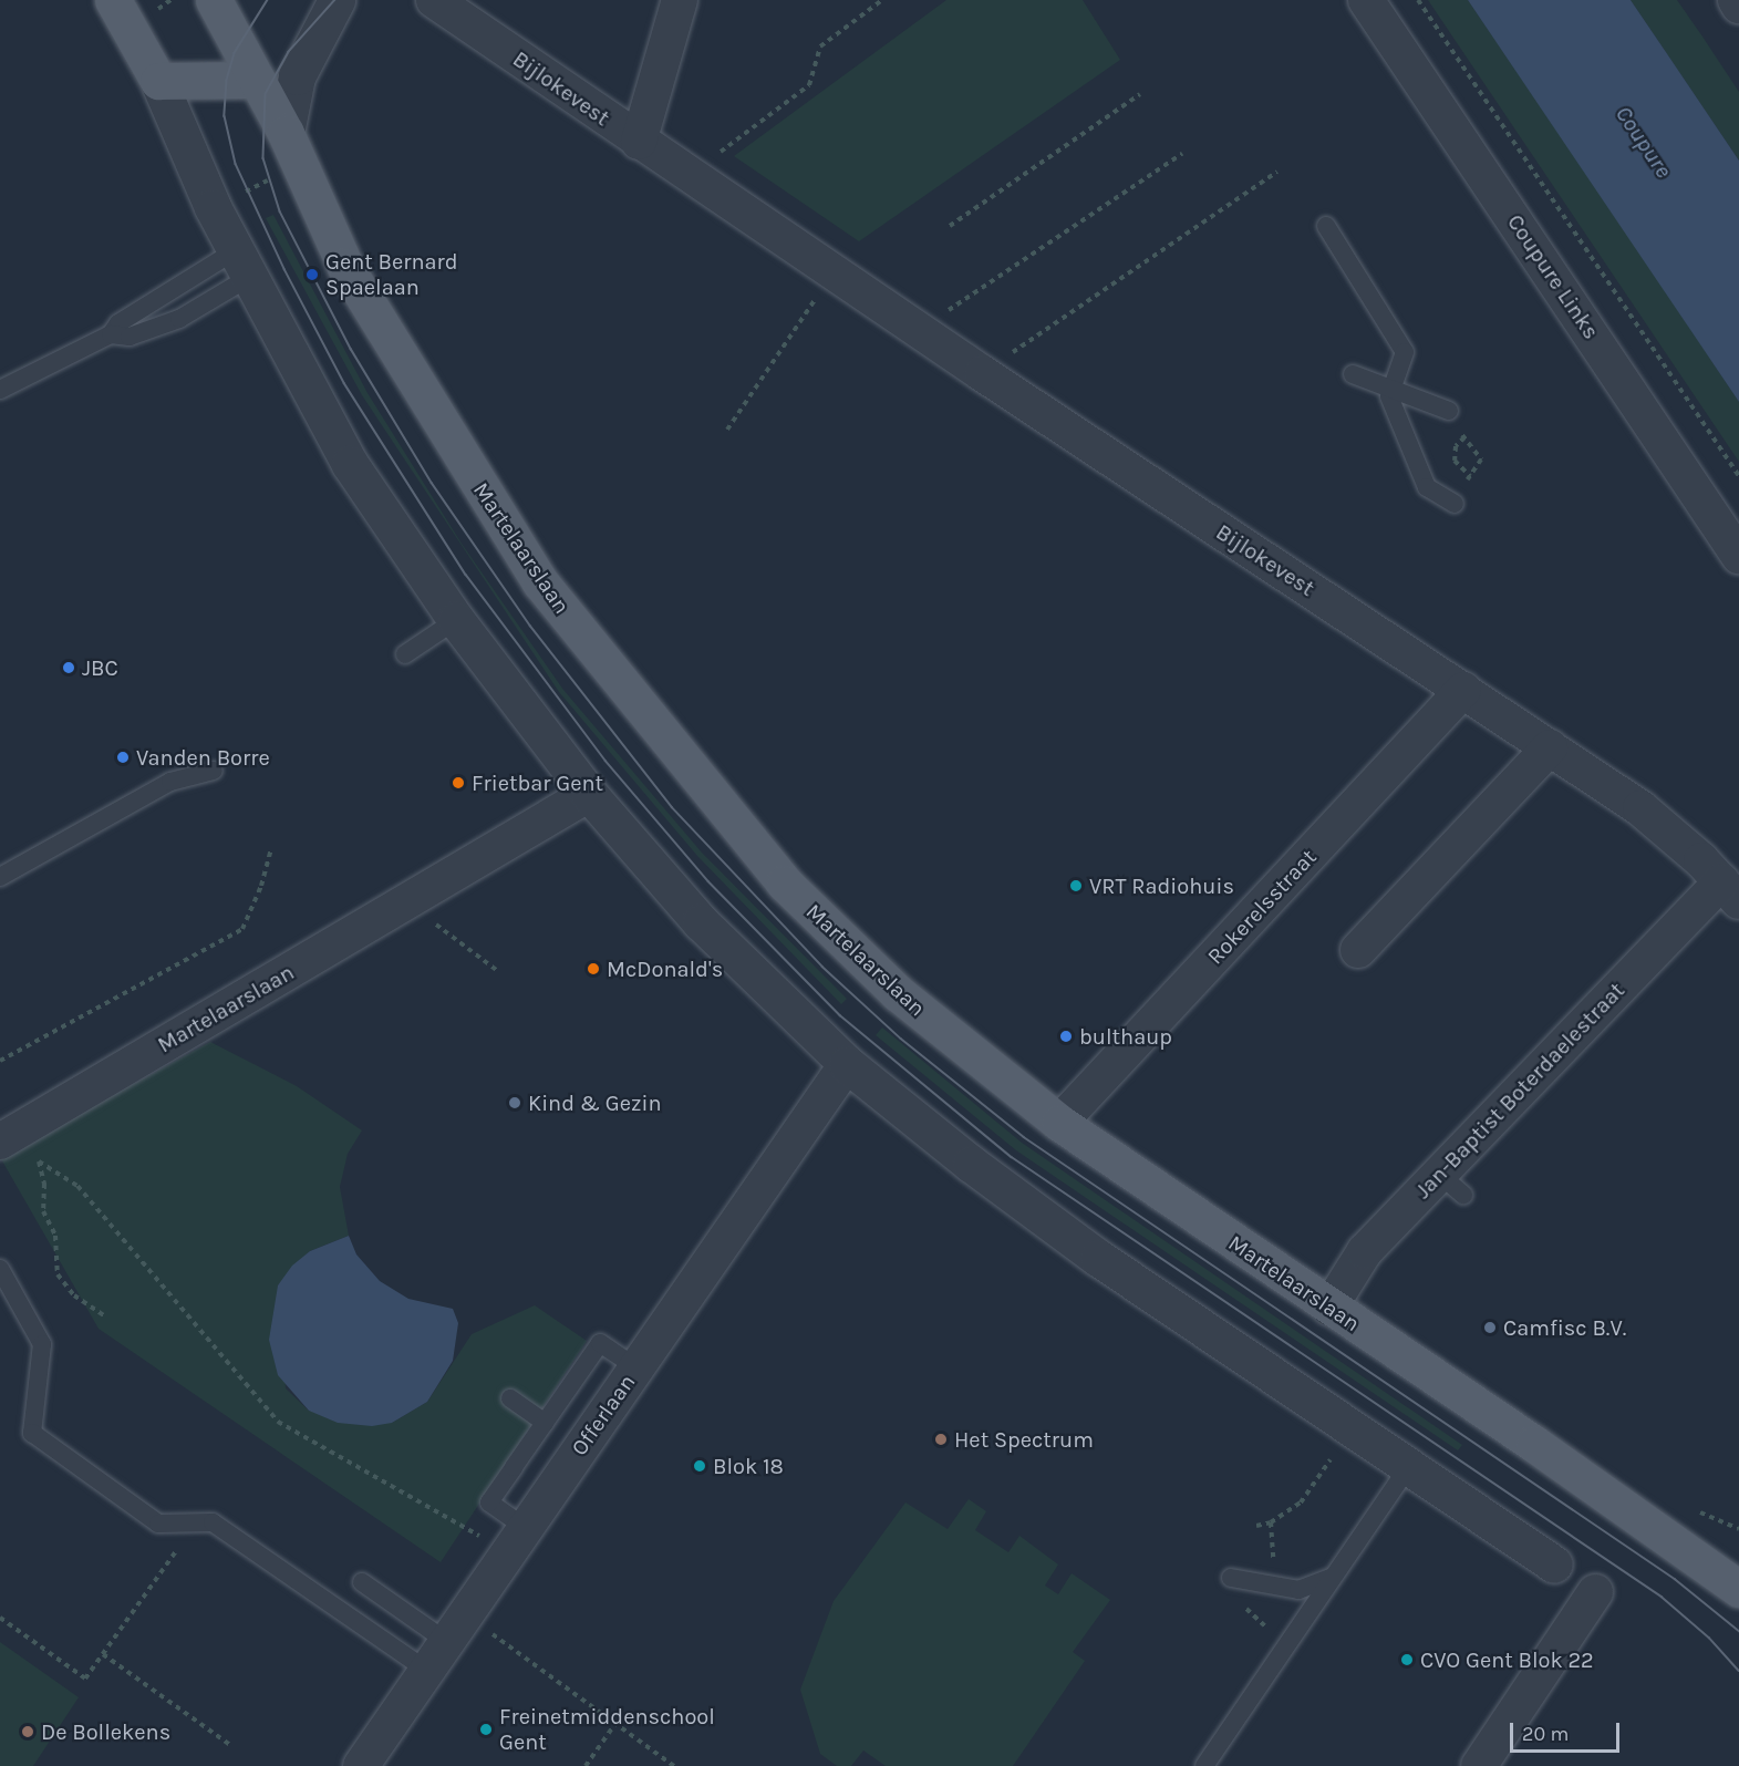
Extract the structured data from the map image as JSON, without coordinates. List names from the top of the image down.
{
  "streets": {
    "main road": ["Martelaarslaan"],
    "street": [
      "Bijlokevest",
      "Coupure Links",
      "Rokerelsstraat",
      "Jan-Baptist Boterdaelestraat",
      "Offerlaan"
    ]
  },
  "crossings": [
    ["Bijlokevest", "Rokerelsstraat"],
    ["Bijlokevest", "Jan-Baptist Boterdaelestraat"],
    ["Martelaarslaan", "Rokerelsstraat"],
    ["Martelaarslaan", "Jan-Baptist Boterdaelestraat"]
  ],
  "water": ["Coupure"],
  "places": [
    "Gent Bernard Spaelaan",
    "JBC",
    "Vanden Borre",
    "Frietbar Gent",
    "VRT Radiohuis",
    "McDonald's",
    "bulthaup",
    "Kind & Gezin",
    "Camfisc B.V.",
    "Het Spectrum",
    "Blok 18",
    "CVO Gent Blok 22",
    "Freinetmiddenschool Gent",
    "De Bollekens"
  ],
  "scale_bar": "20 m"
}
